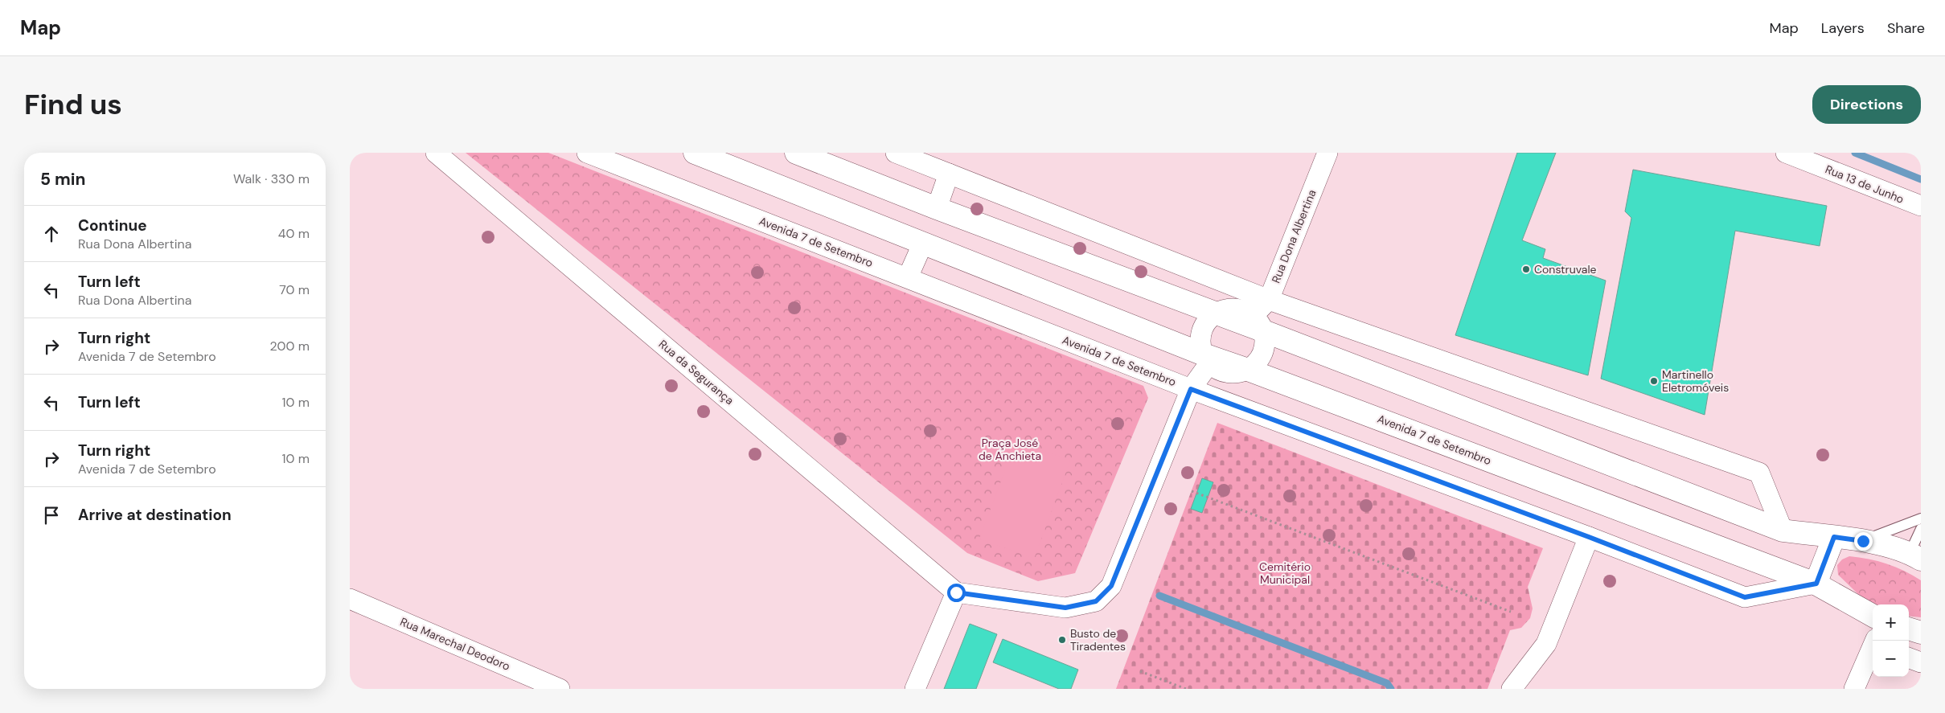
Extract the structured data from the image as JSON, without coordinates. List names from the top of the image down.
{
  "streets": {
    "main road": ["Avenida 7 de Setembro"],
    "street": [
      "Rua 13 de Junho",
      "Rua Dona Albertina",
      "Rua da Segurança",
      "Rua Marechal Deodoro"
    ]
  },
  "crossings": [
    ["Rua Dona Albertina", "Avenida 7 de Setembro"]
  ],
  "parks": ["Praça José de Anchieta", "Cemitério Municipal"],
  "places": ["Construvale", "Martinello Eletromóveis", "Busto de Tiradentes"],
  "page": {
    "header": "Map",
    "nav": ["Map", "Layers", "Share"],
    "buttons": "Directions",
    "title": "Find us",
    "heading": ["5 min", "Walk · 330 m"],
    "list": [
      ["Continue", "Rua Dona Albertina", "40 m"],
      ["Turn left", "Rua Dona Albertina", "70 m"],
      ["Turn right", "Avenida 7 de Setembro", "200 m"],
      ["Turn left", "10 m"],
      ["Turn right", "Avenida 7 de Setembro", "10 m"],
      "Arrive at destination"
    ],
    "map_buttons": ["+", "−"]
  }
}
